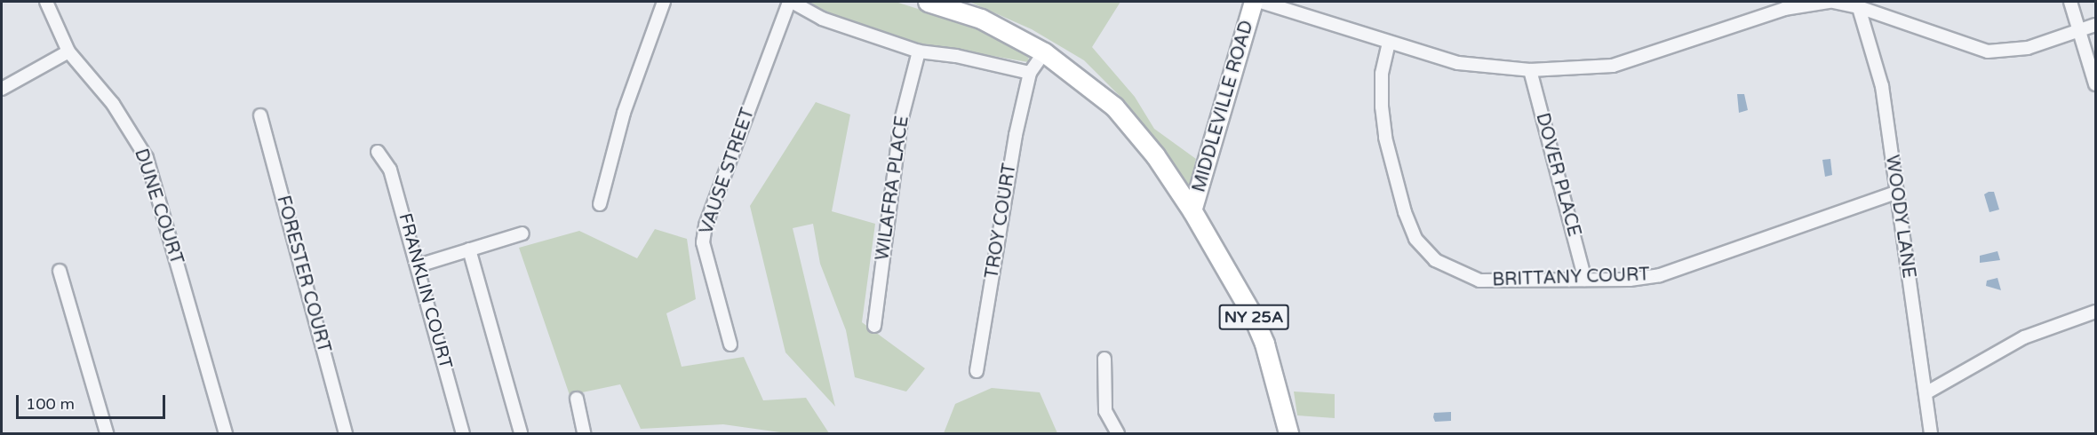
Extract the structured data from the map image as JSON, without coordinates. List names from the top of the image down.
{
  "streets": {
    "main road": ["NY 25A"],
    "street": [
      "MIDDLEVILLE ROAD",
      "VAUSE STREET",
      "DOVER PLACE",
      "WILAFRA PLACE",
      "DUNE COURT",
      "WOODY LANE",
      "TROY COURT",
      "FORESTER COURT",
      "BRITTANY COURT",
      "FRANKLIN COURT"
    ]
  },
  "crossings": [
    ["MIDDLEVILLE ROAD", "NY 25A"],
    ["DOVER PLACE", "BRITTANY COURT"],
    ["WOODY LANE", "BRITTANY COURT"]
  ],
  "scale_bar": "100 m"
}
